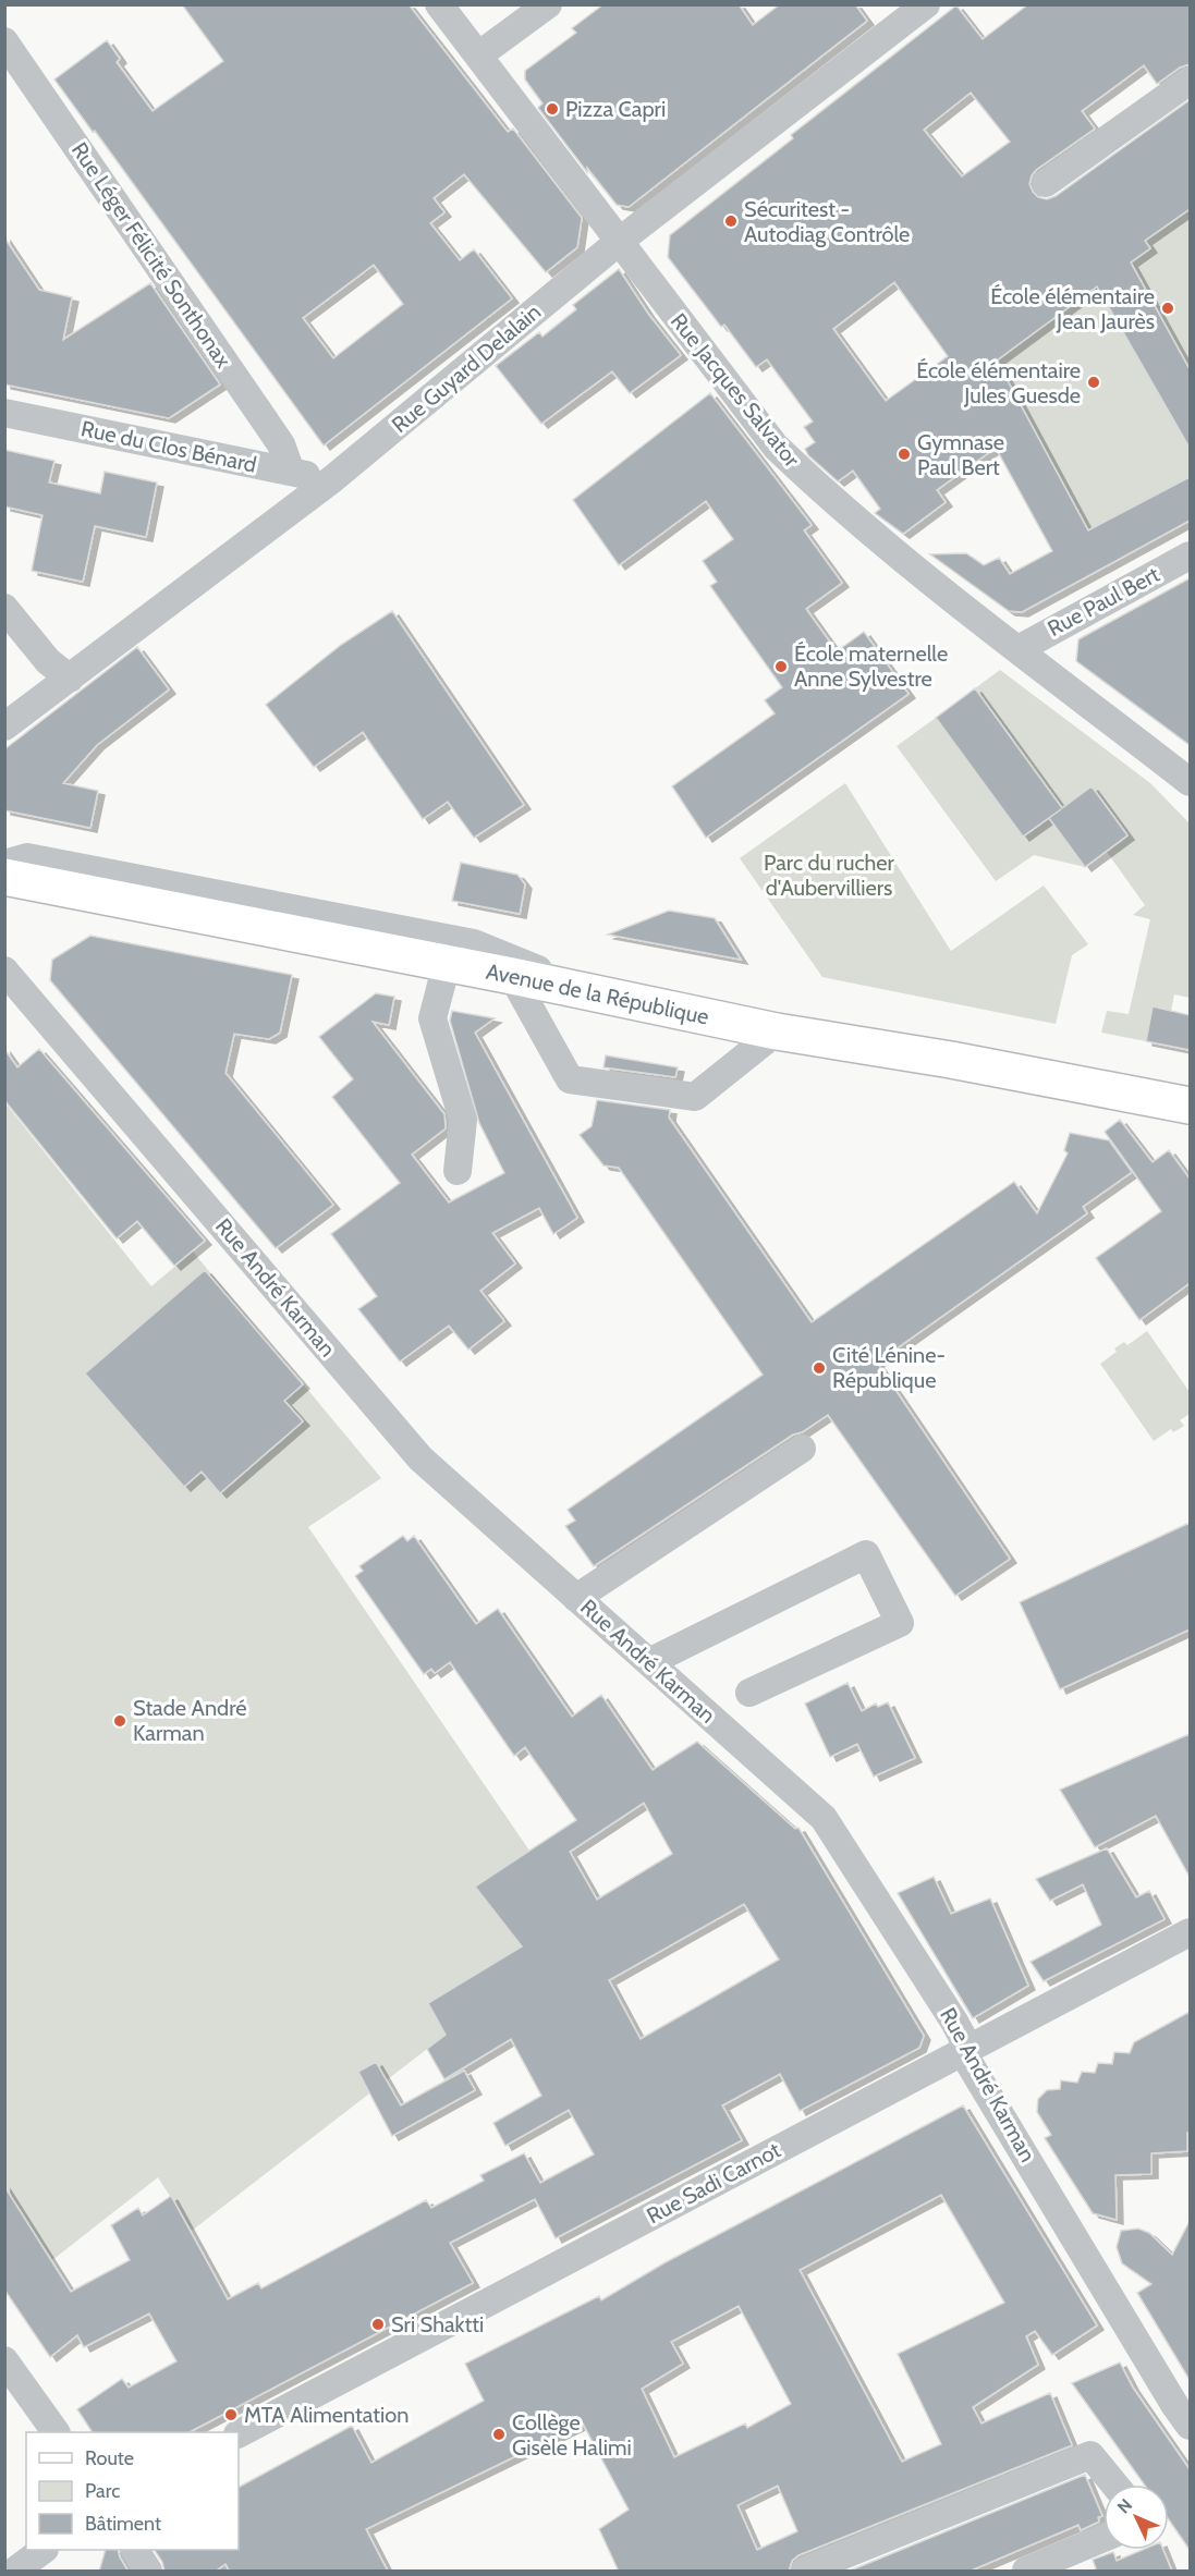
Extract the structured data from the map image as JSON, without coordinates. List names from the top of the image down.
{
  "streets": {
    "main road": ["Avenue de la République"],
    "street": [
      "Rue Léger Félicité Sonthonax",
      "Rue Guyard Delalain",
      "Rue Jacques Salvator",
      "Rue du Clos Bénard",
      "Rue Paul Bert",
      "Rue André Karman",
      "Rue Sadi Carnot"
    ]
  },
  "crossings": [
    ["Rue Léger Félicité Sonthonax", "Rue du Clos Bénard"],
    ["Rue Guyard Delalain", "Rue Jacques Salvator"],
    ["Rue Guyard Delalain", "Rue du Clos Bénard"],
    ["Rue Jacques Salvator", "Rue Paul Bert"],
    ["Rue André Karman", "Rue Sadi Carnot"]
  ],
  "parks": ["Parc du rucher d'Aubervilliers"],
  "places": [
    "Pizza Capri",
    "Sécuritest - Autodiag Contrôle",
    "École élémentaire Jean Jaurès",
    "École élémentaire Jules Guesde",
    "Gymnase Paul Bert",
    "École maternelle Anne Sylvestre",
    "Cité Lénine- République",
    "Stade André Karman",
    "Sri Shaktti",
    "MTA Alimentation",
    "Collège Gisèle Halimi"
  ],
  "legend": ["Route", "Parc", "Bâtiment"],
  "north": "top left"
}
